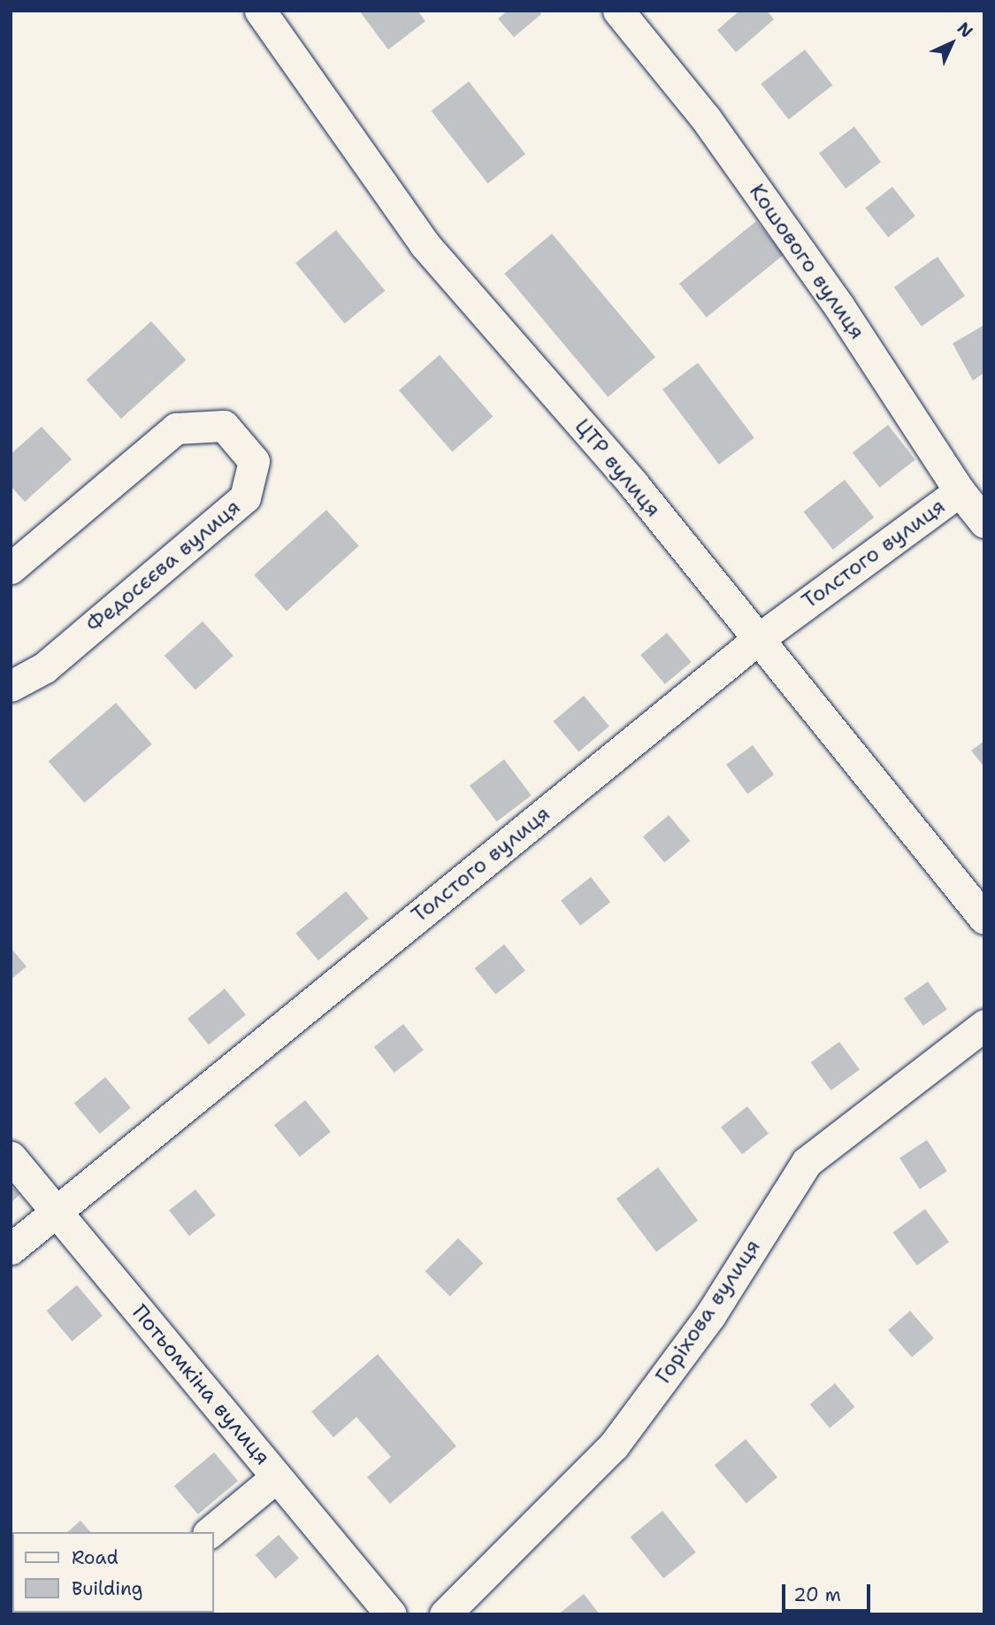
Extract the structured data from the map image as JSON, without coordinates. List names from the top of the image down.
{
  "streets": {
    "street": [
      "Кошового вулиця",
      "ЦТР вулиця",
      "Толстого вулиця",
      "Федосєєва вулиця",
      "Горіхова вулиця",
      "Потьомкіна вулиця"
    ]
  },
  "crossings": [
    ["Кошового вулиця", "Толстого вулиця"],
    ["ЦТР вулиця", "Толстого вулиця"],
    ["Толстого вулиця", "Потьомкіна вулиця"]
  ],
  "legend": ["Road", "Building"],
  "scale_bar": "20 m",
  "north": "top right"
}
